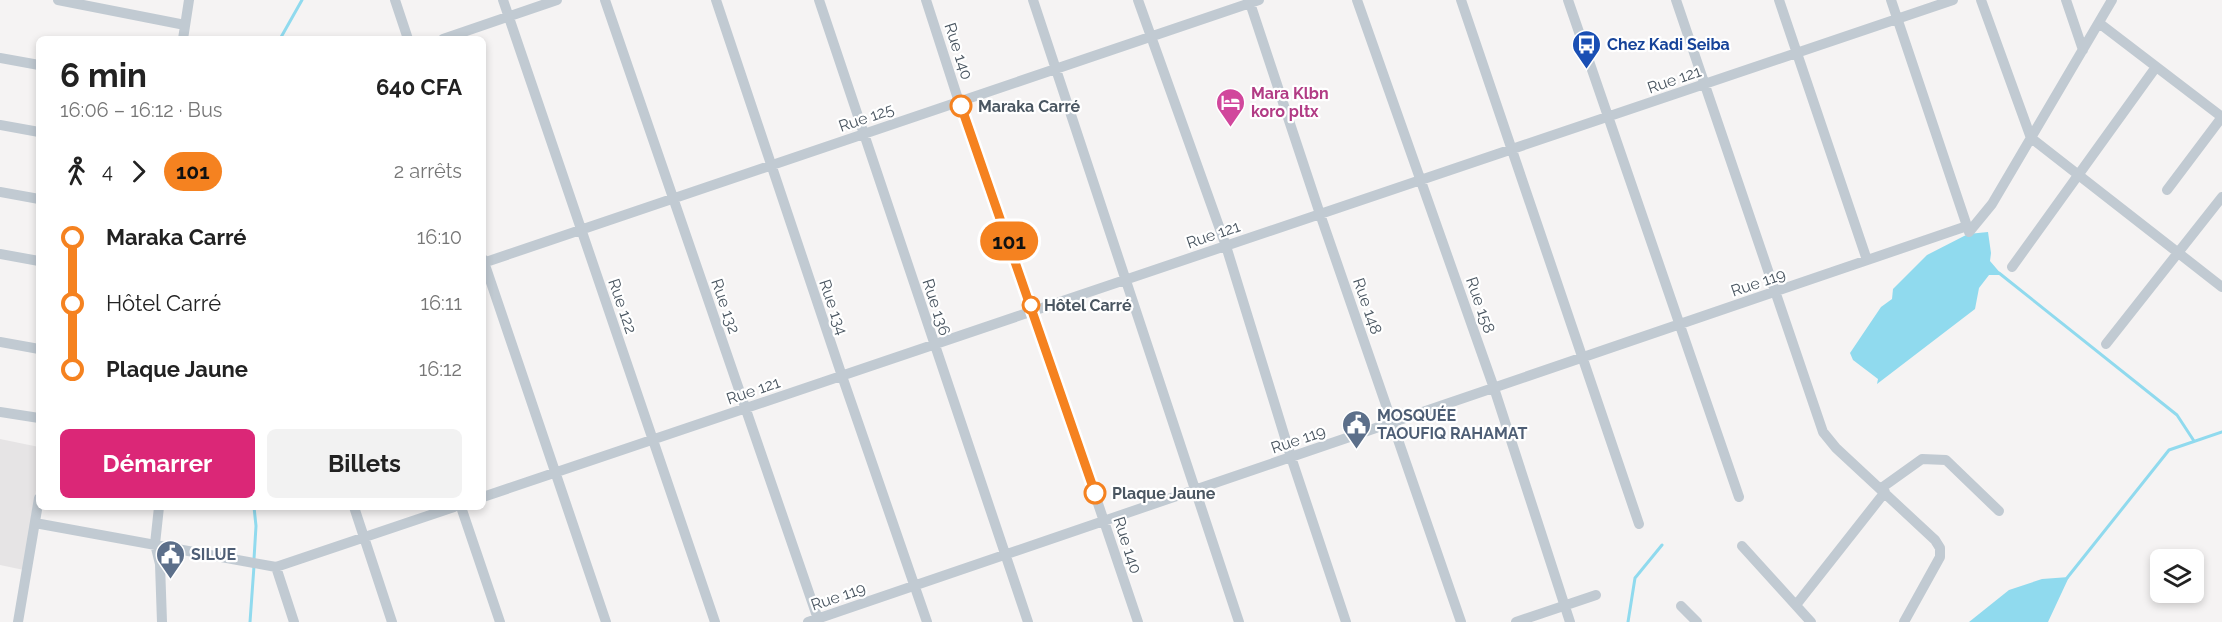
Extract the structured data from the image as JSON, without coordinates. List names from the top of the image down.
{
  "streets": {
    "street": [
      "Rue 140",
      "Rue 121",
      "Rue 125",
      "Rue 119",
      "Rue 158",
      "Rue 122",
      "Rue 132",
      "Rue 148",
      "Rue 134",
      "Rue 136"
    ]
  },
  "crossings": [
    ["Rue 140", "Rue 121"],
    ["Rue 140", "Rue 125"],
    ["Rue 140", "Rue 119"],
    ["Rue 121", "Rue 158"],
    ["Rue 121", "Rue 122"],
    ["Rue 121", "Rue 132"],
    ["Rue 121", "Rue 148"],
    ["Rue 121", "Rue 134"],
    ["Rue 121", "Rue 136"],
    ["Rue 125", "Rue 122"],
    ["Rue 125", "Rue 132"],
    ["Rue 125", "Rue 148"],
    ["Rue 125", "Rue 134"],
    ["Rue 125", "Rue 136"],
    ["Rue 119", "Rue 158"],
    ["Rue 119", "Rue 132"],
    ["Rue 119", "Rue 148"],
    ["Rue 119", "Rue 134"],
    ["Rue 119", "Rue 136"]
  ],
  "places": {
    "bus stop": ["Chez Kadi Seiba"],
    "other": ["Maraka Carré", "Hôtel Carré", "Plaque Jaune"],
    "hotel": ["Mara Klbn koro pltx"],
    "public building": ["MOSQUÉE TAOUFIQ RAHAMAT", "SILUE"]
  },
  "lines": ["bus line 101"],
  "page": {
    "on_map": "101",
    "heading": ["6 min", "16:06 – 16:12 · Bus", "640 CFA"],
    "legs": ["4", "101", "2 arrêts"],
    "list": [
      {
        "name": "Maraka Carré",
        "value": "16:10"
      },
      {
        "name": "Hôtel Carré",
        "value": "16:11"
      },
      {
        "name": "Plaque Jaune",
        "value": "16:12"
      }
    ],
    "buttons": ["Démarrer", "Billets"]
  }
}
